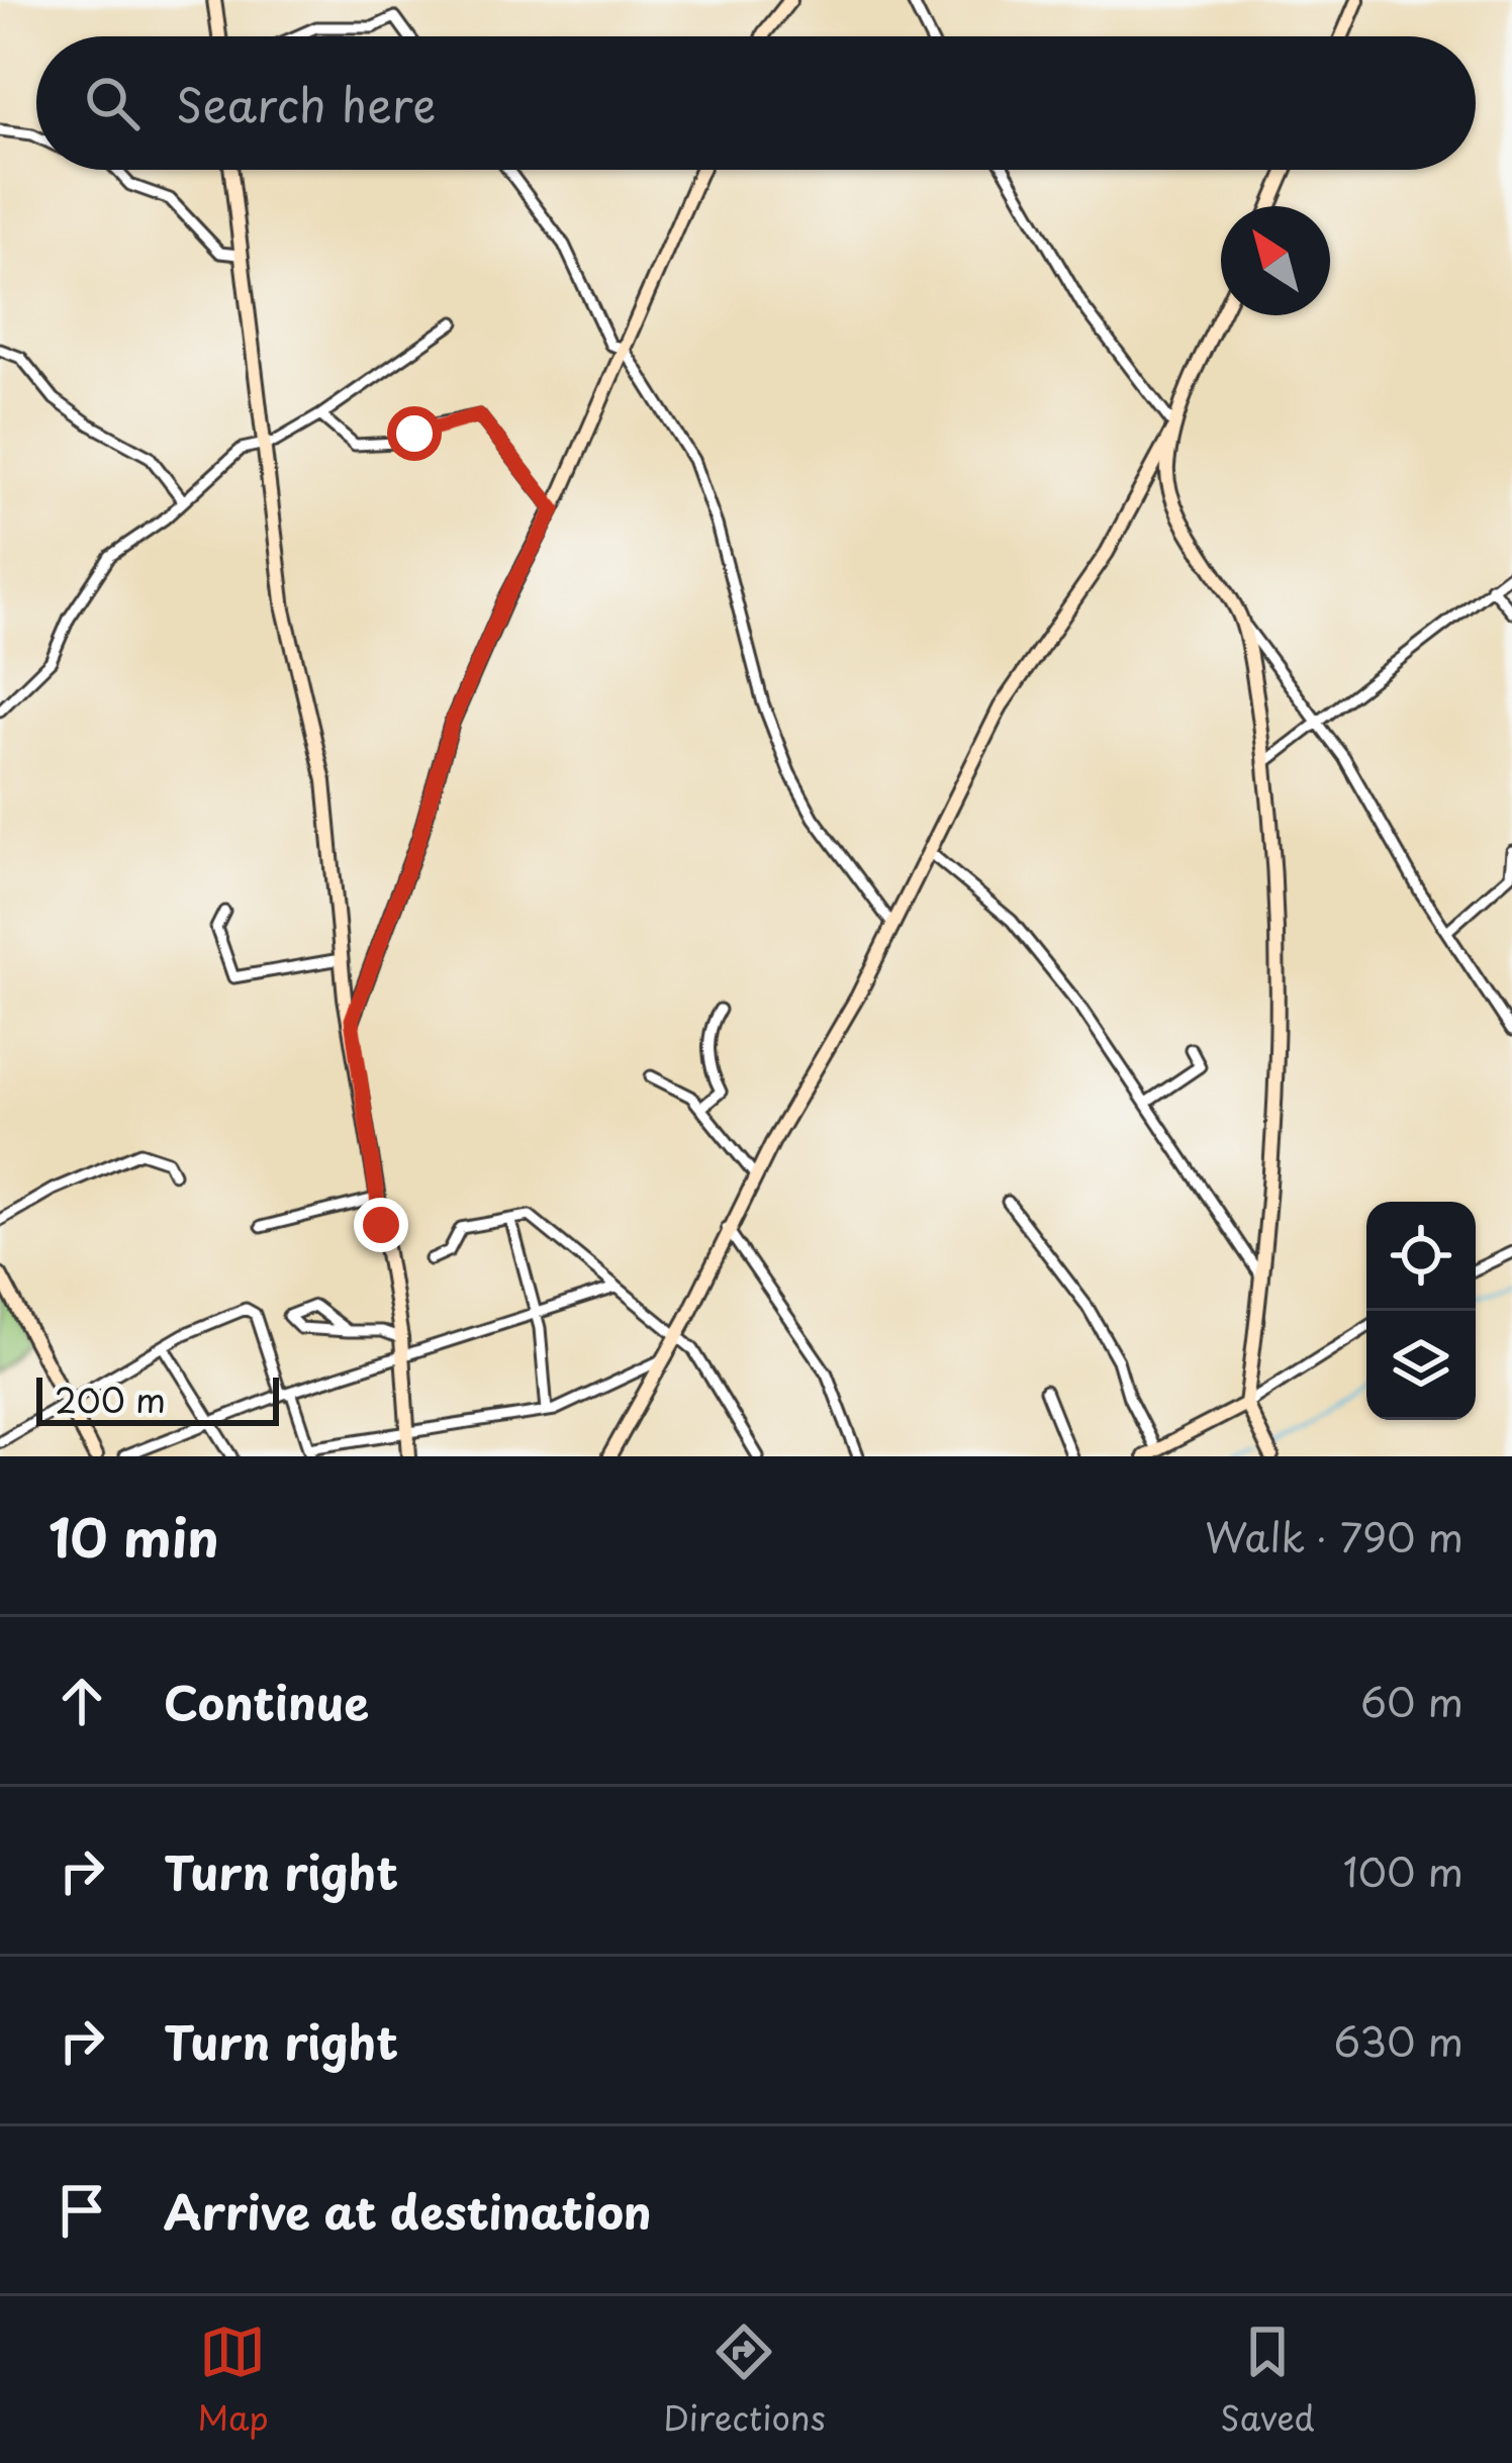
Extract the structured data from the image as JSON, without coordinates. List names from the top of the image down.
{
  "scale_bar": "200 m",
  "north": "top left",
  "page": {
    "search": "Search here",
    "scale": "200 m",
    "heading": ["10 min", "Walk · 790 m"],
    "list": [
      ["Continue", "60 m"],
      ["Turn right", "100 m"],
      ["Turn right", "630 m"],
      "Arrive at destination"
    ],
    "nav": ["Map", "Directions", "Saved"]
  }
}
